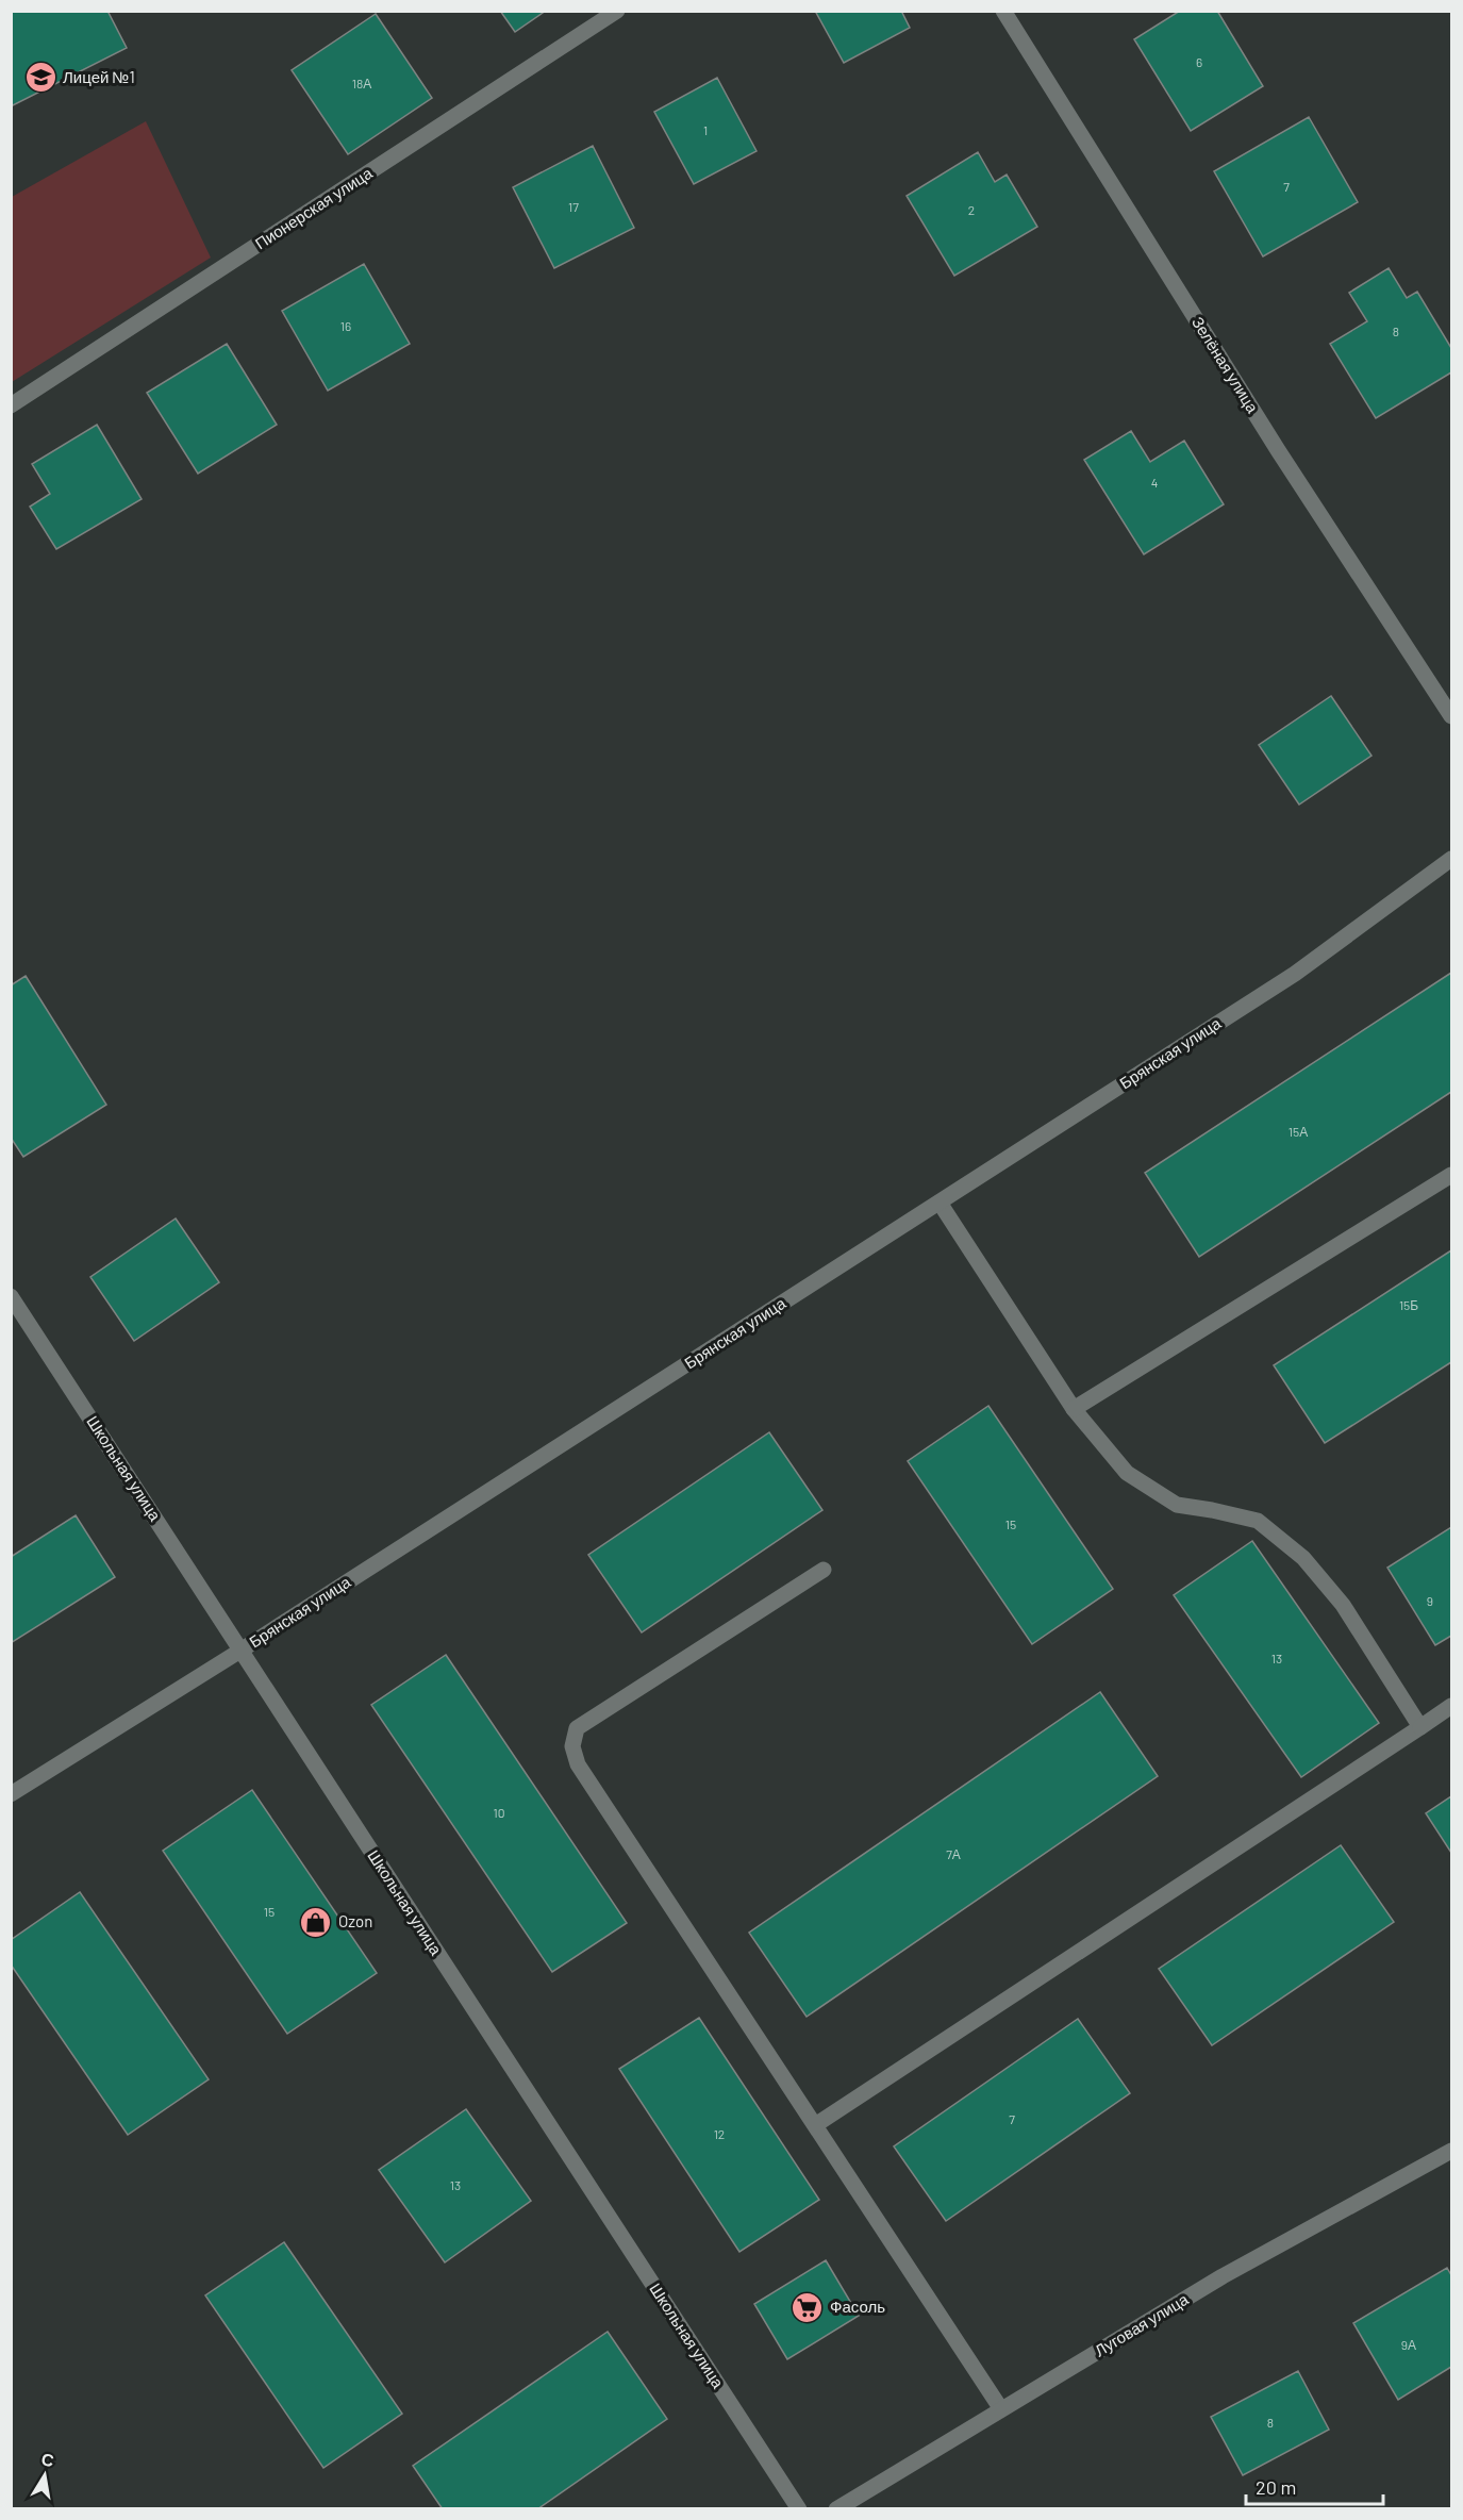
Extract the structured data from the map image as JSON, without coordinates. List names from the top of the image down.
{
  "streets": {
    "street": [
      "Пионерская улица",
      "Зелёная улица",
      "Брянская улица",
      "Школьная улица",
      "Луговая улица"
    ]
  },
  "crossings": [
    ["Брянская улица", "Школьная улица"]
  ],
  "places": {
    "school or university": ["Лицей №1"],
    "shop": ["Ozon"],
    "supermarket": ["Фасоль"]
  },
  "house_numbers": [
    "6",
    "18А",
    "1",
    "7",
    "17",
    "2",
    "16",
    "8",
    "4",
    "15А",
    "15Б",
    "15",
    "9",
    "13",
    "10",
    "7А",
    "15",
    "7",
    "12",
    "13",
    "9А",
    "8"
  ],
  "scale_bar": "20 m",
  "north": "top"
}
